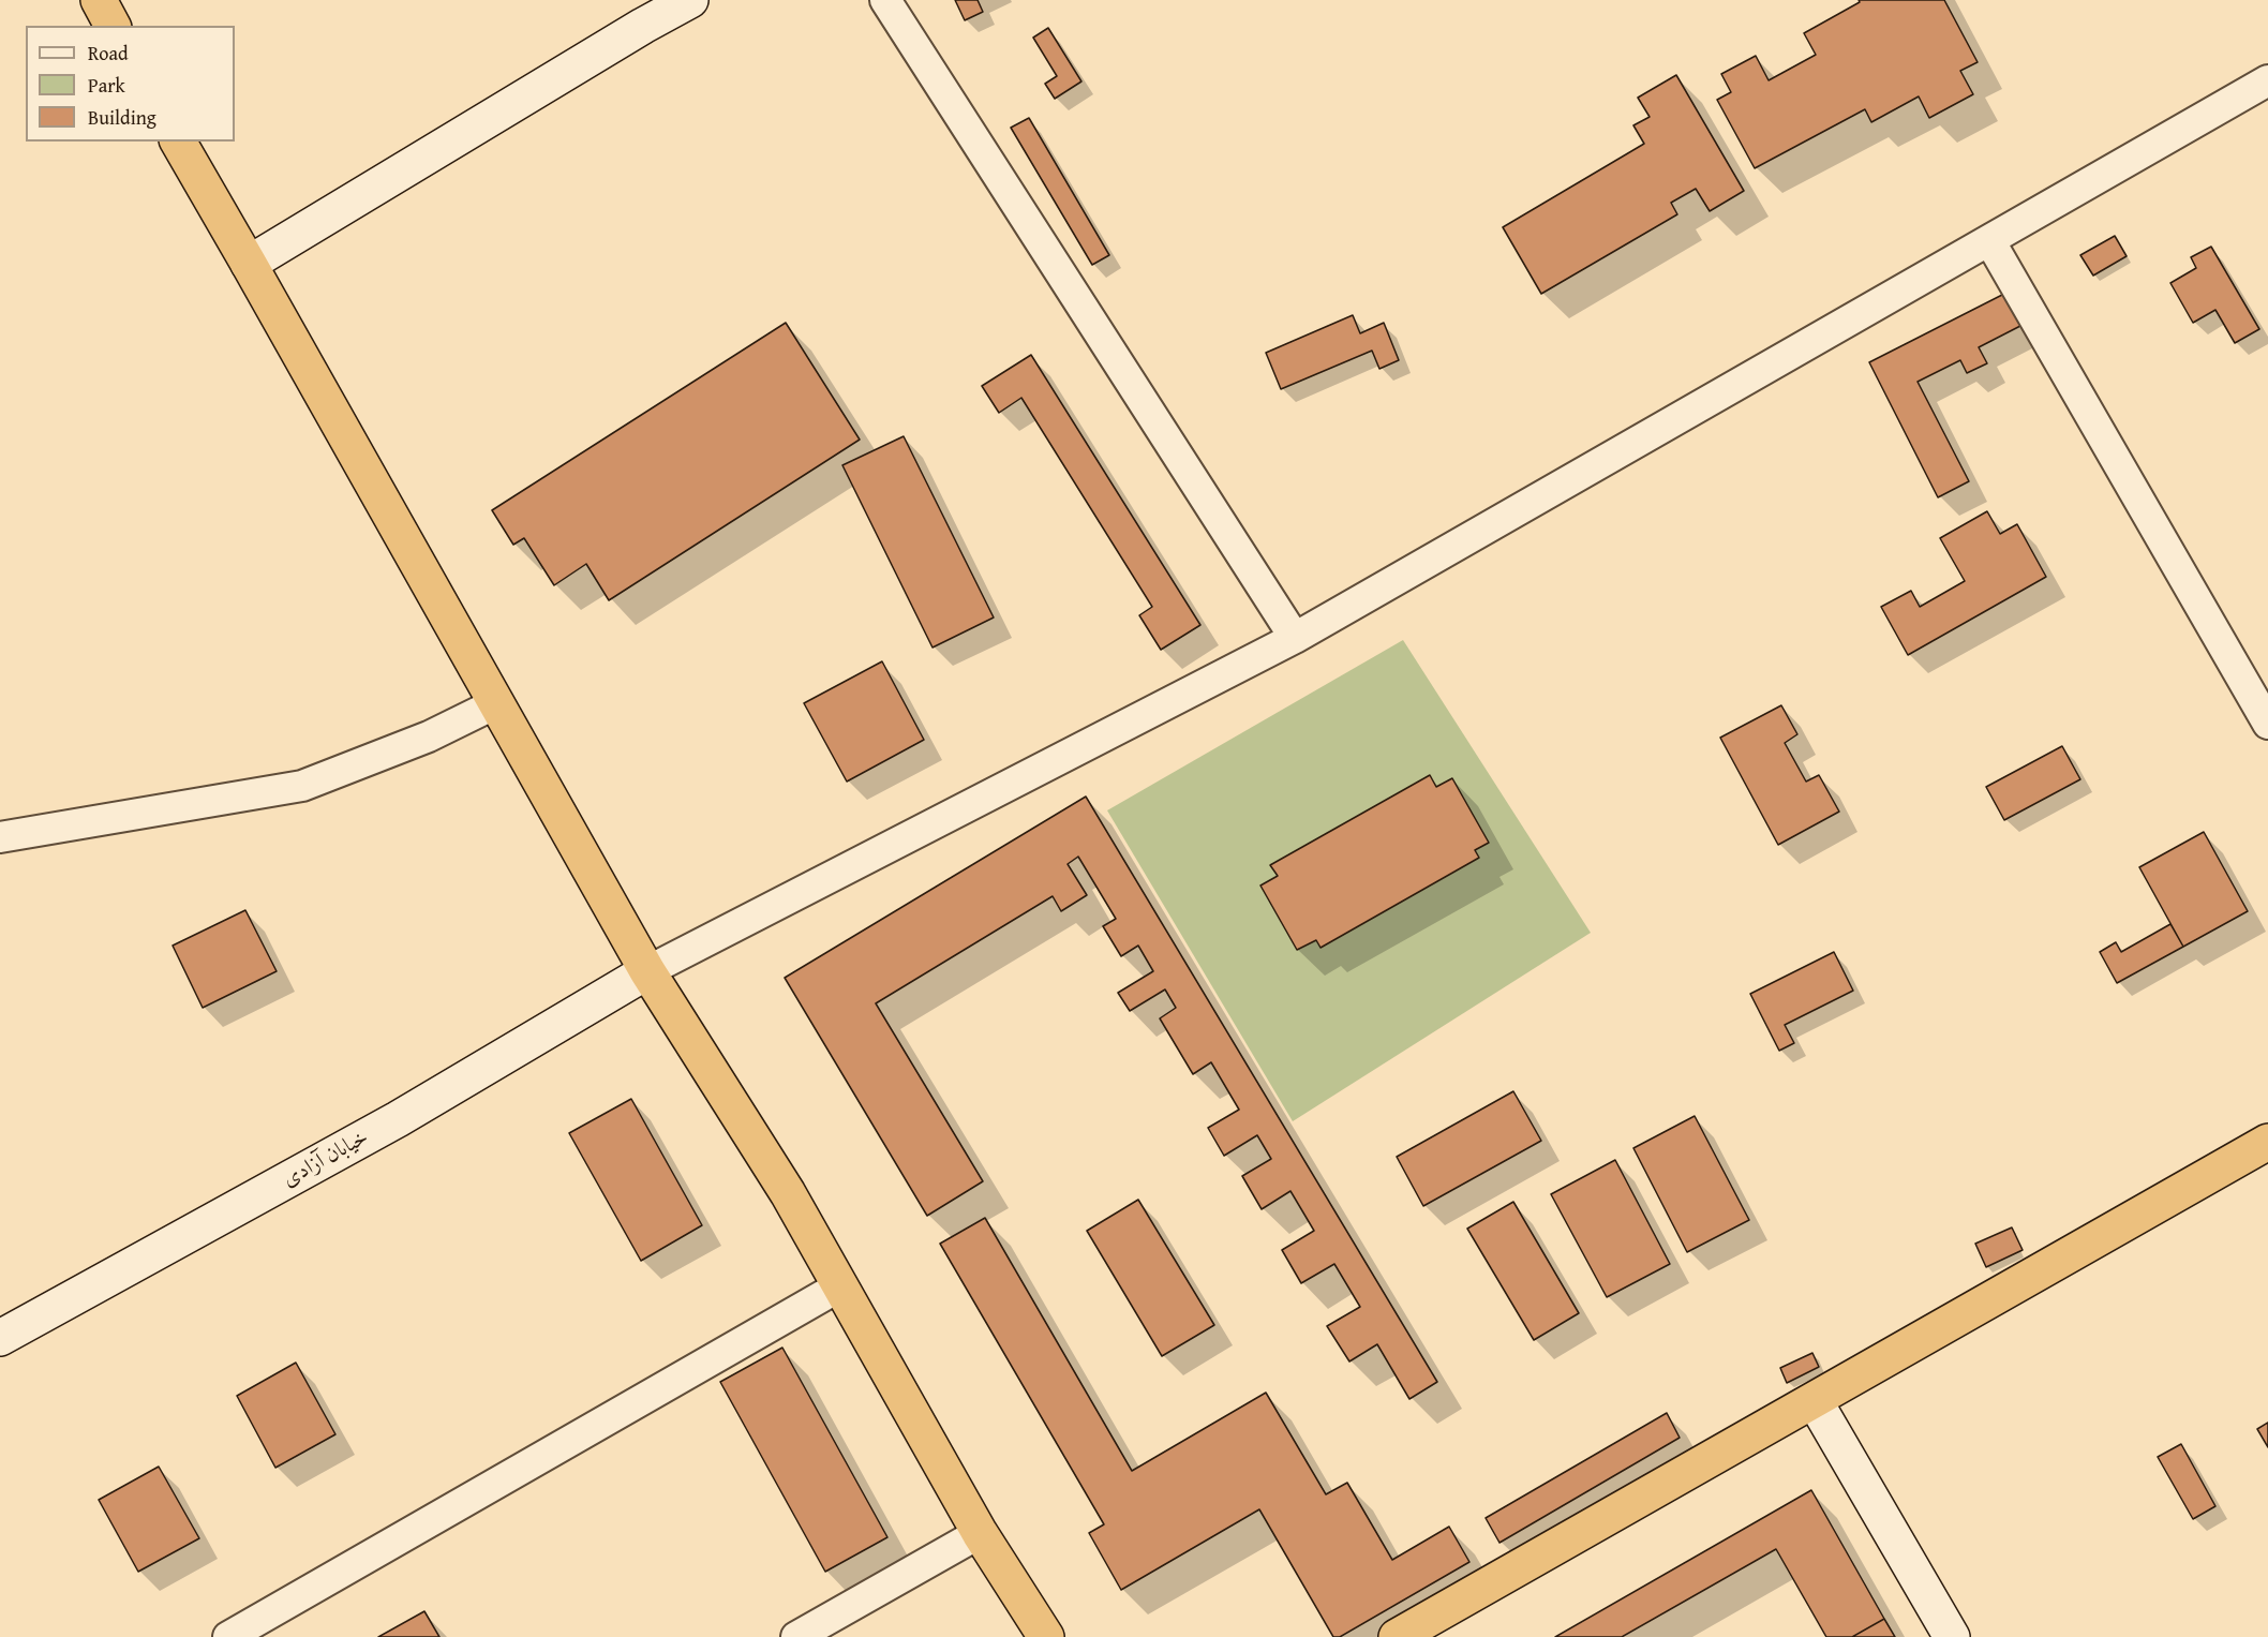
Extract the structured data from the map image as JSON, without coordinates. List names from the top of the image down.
{
  "streets": {
    "street": ["خیابان آزادی"]
  },
  "legend": ["Road", "Park", "Building"]
}
